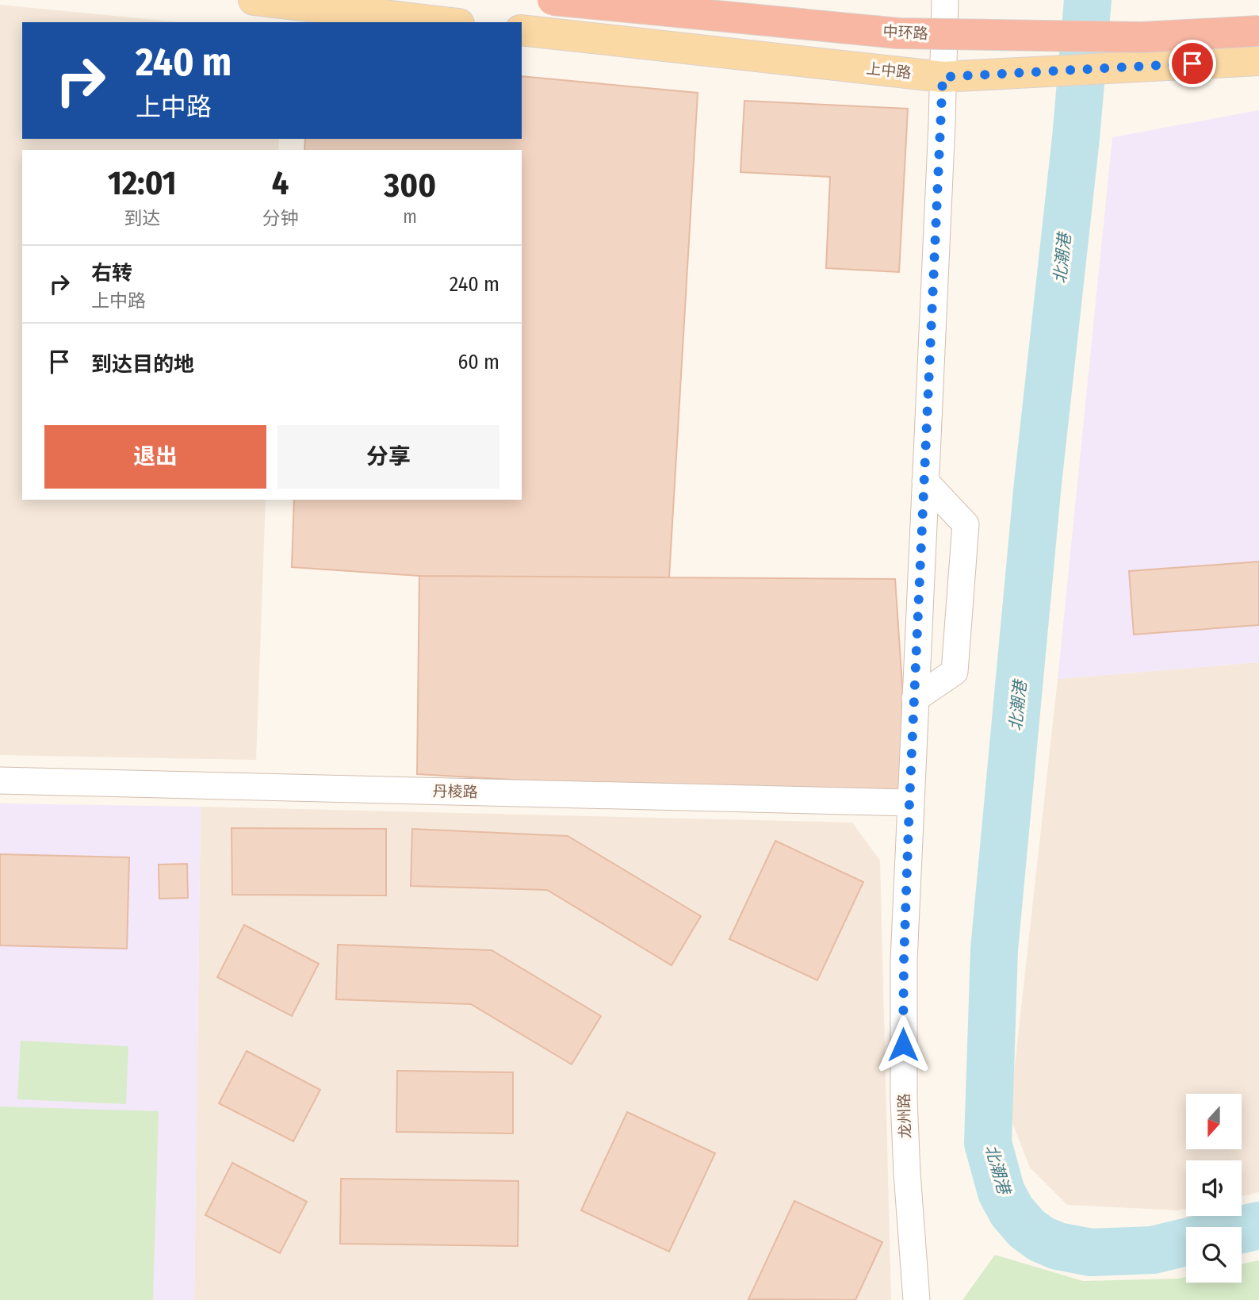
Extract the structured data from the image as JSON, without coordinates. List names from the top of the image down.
{
  "streets": {
    "highway": ["中环路"],
    "main road": ["上中路"],
    "street": ["丹棱路", "龙州路"]
  },
  "crossings": [
    ["上中路", "龙州路"],
    ["丹棱路", "龙州路"]
  ],
  "water": ["北潮港"],
  "north": "bottom",
  "page": {
    "turn": ["240 m", "上中路"],
    "eta": [
      "12:01",
      "到达",
      "4",
      "分钟",
      "300",
      "m"
    ],
    "list": [
      {
        "name": "右转",
        "note": "上中路",
        "value": "240 m"
      },
      {
        "name": "到达目的地",
        "value": "60 m"
      }
    ],
    "buttons": ["退出", "分享"]
  }
}
